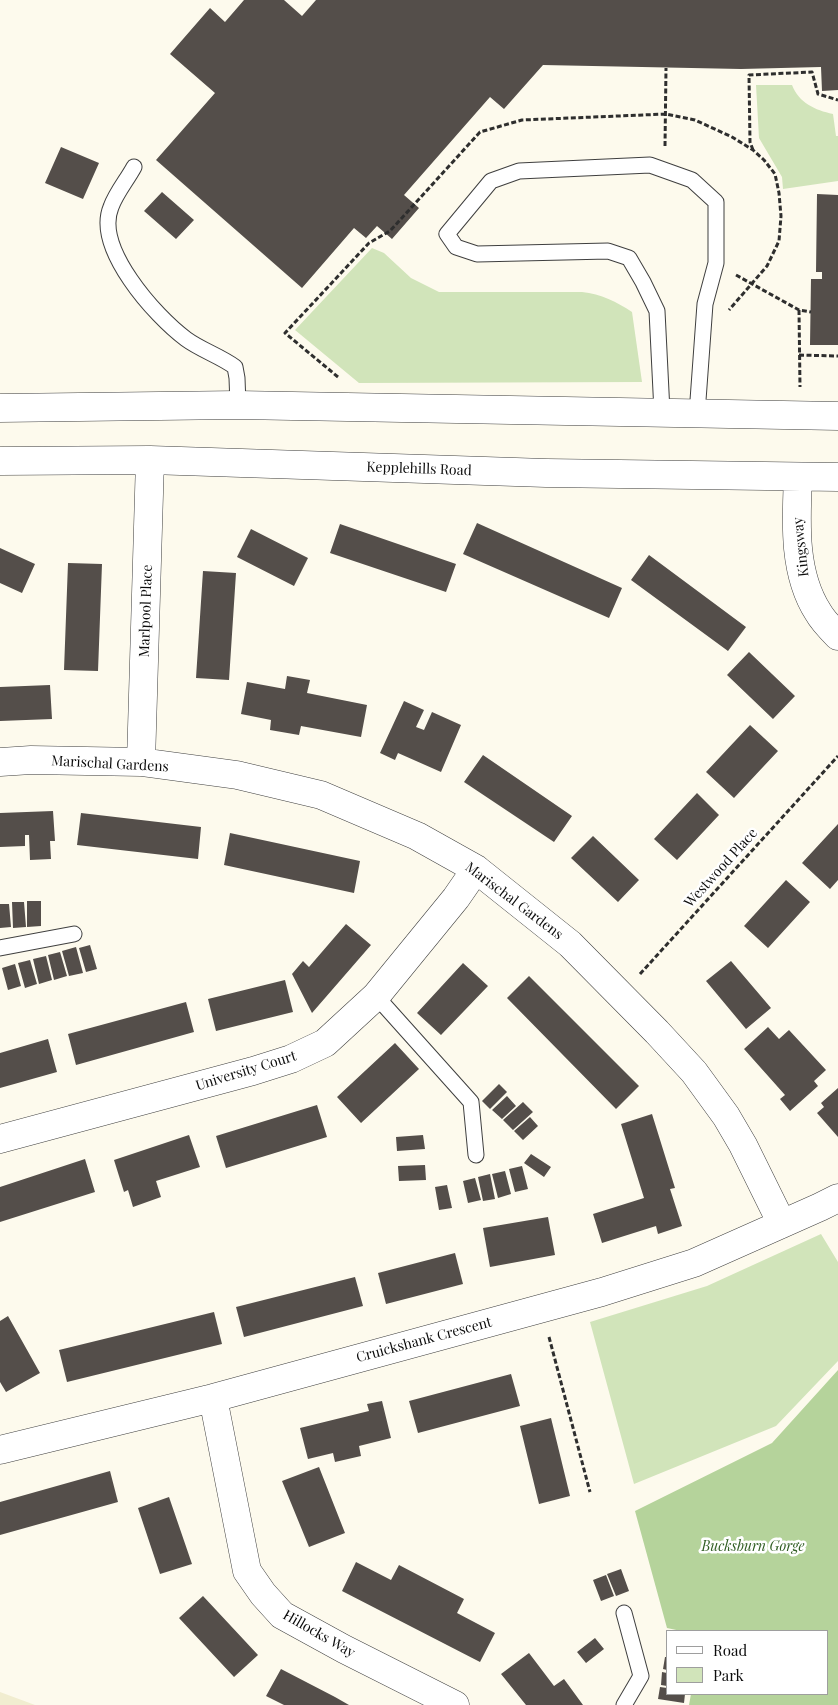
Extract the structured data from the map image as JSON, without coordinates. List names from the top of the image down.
{
  "streets": {
    "street": [
      "Kepplehills Road",
      "Kingsway",
      "Marlpool Place",
      "Marischal Gardens",
      "University Court",
      "Cruickshank Crescent",
      "Hillocks Way"
    ],
    "path": ["Westwood Place"]
  },
  "crossings": [
    ["Kepplehills Road", "Kingsway"],
    ["Kepplehills Road", "Marlpool Place"],
    ["Marlpool Place", "Marischal Gardens"],
    ["Marischal Gardens", "Westwood Place"],
    ["Marischal Gardens", "University Court"],
    ["Marischal Gardens", "Cruickshank Crescent"],
    ["Cruickshank Crescent", "Hillocks Way"]
  ],
  "parks": ["Bucksburn Gorge"],
  "legend": ["Road", "Park"]
}
